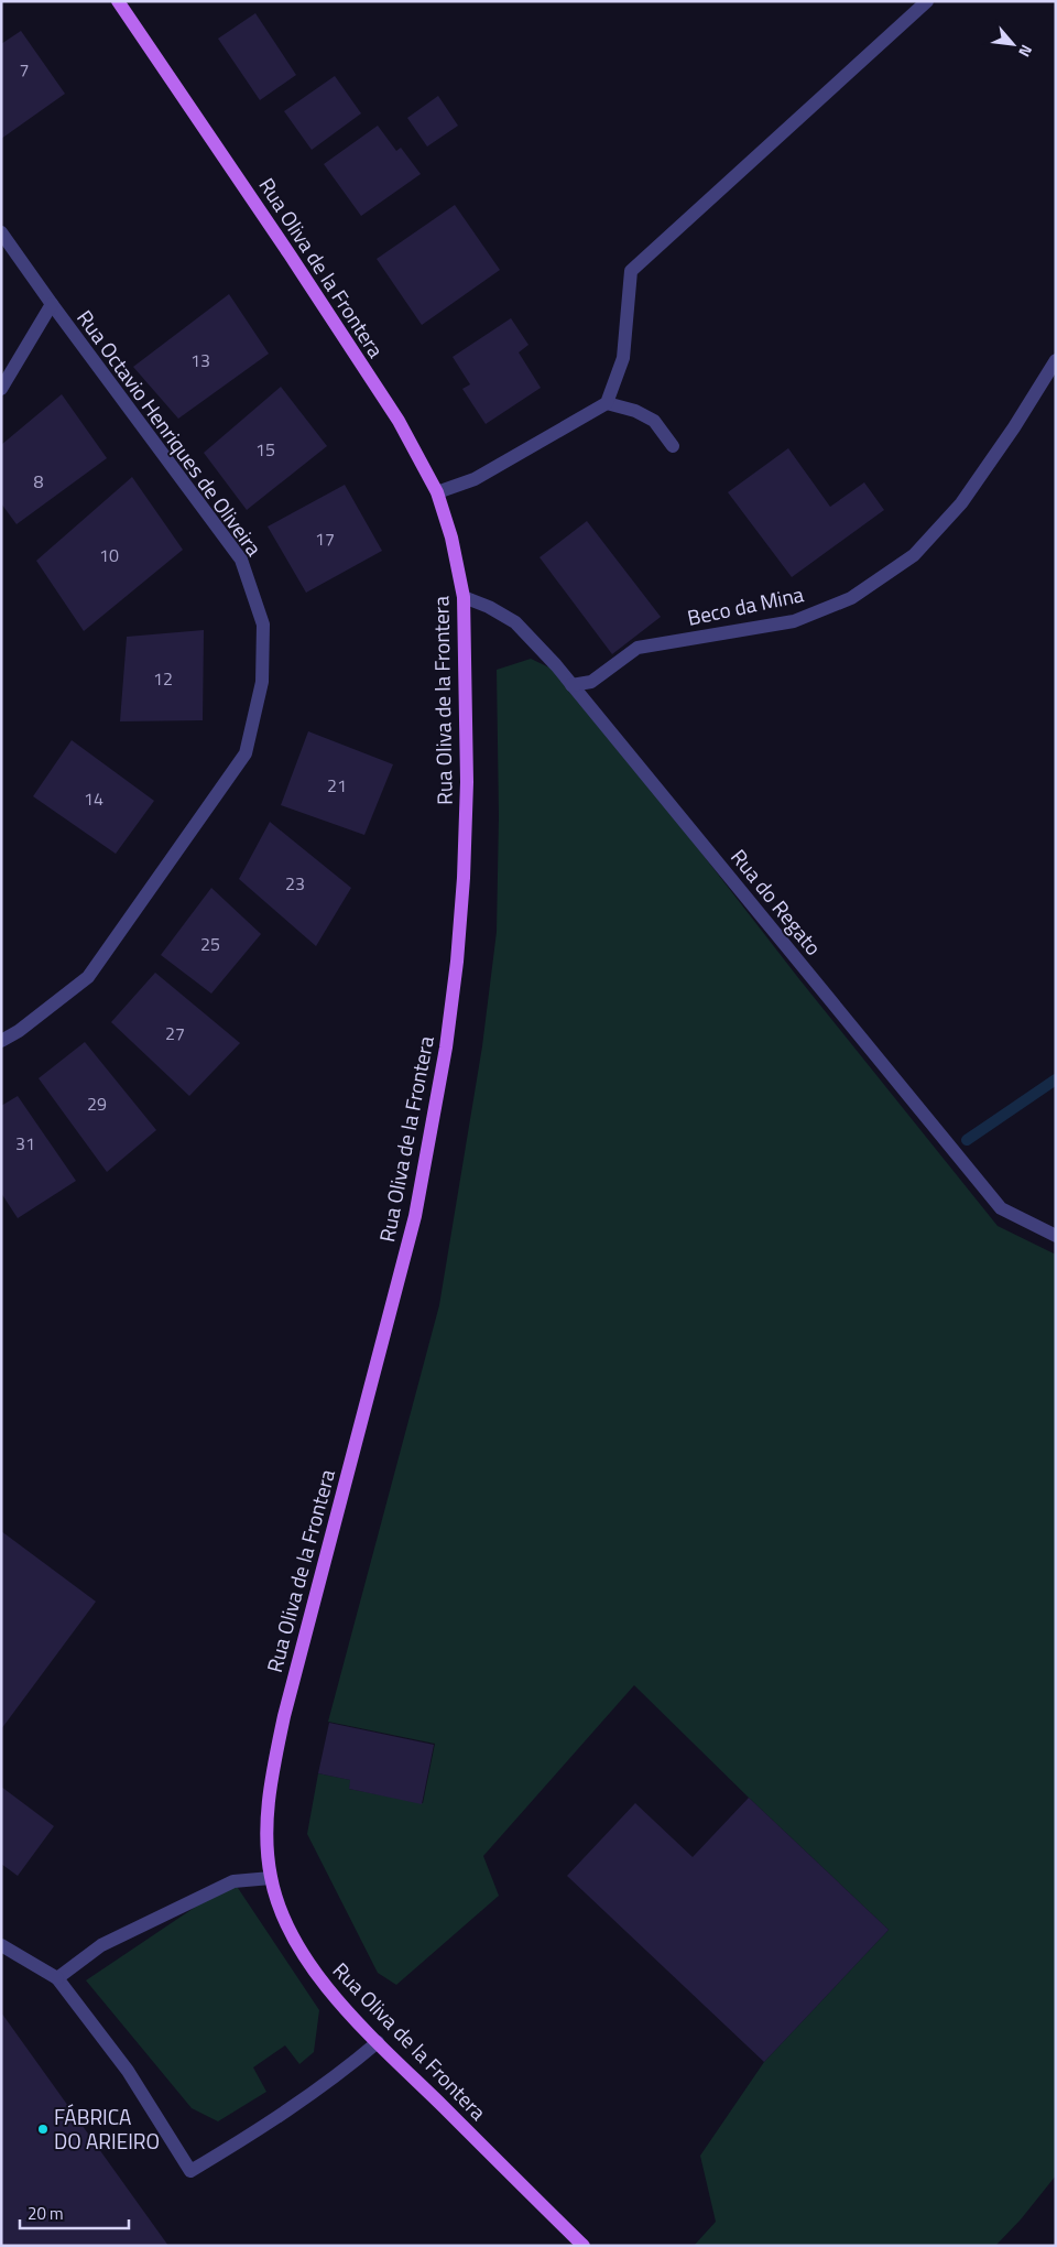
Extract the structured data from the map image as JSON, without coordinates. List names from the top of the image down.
{
  "streets": {
    "main road": ["Rua Oliva de la Frontera"],
    "street": ["Rua Octavio Henriques de Oliveira", "Beco da Mina", "Rua do Regato"]
  },
  "crossings": [
    ["Rua Oliva de la Frontera", "Rua do Regato"],
    ["Beco da Mina", "Rua do Regato"]
  ],
  "places": ["FÁBRICA DO ARIEIRO"],
  "house_numbers": [
    "7",
    "13",
    "15",
    "8",
    "17",
    "10",
    "12",
    "21",
    "14",
    "23",
    "25",
    "27",
    "29",
    "31"
  ],
  "scale_bar": "20 m",
  "north": "bottom right"
}
